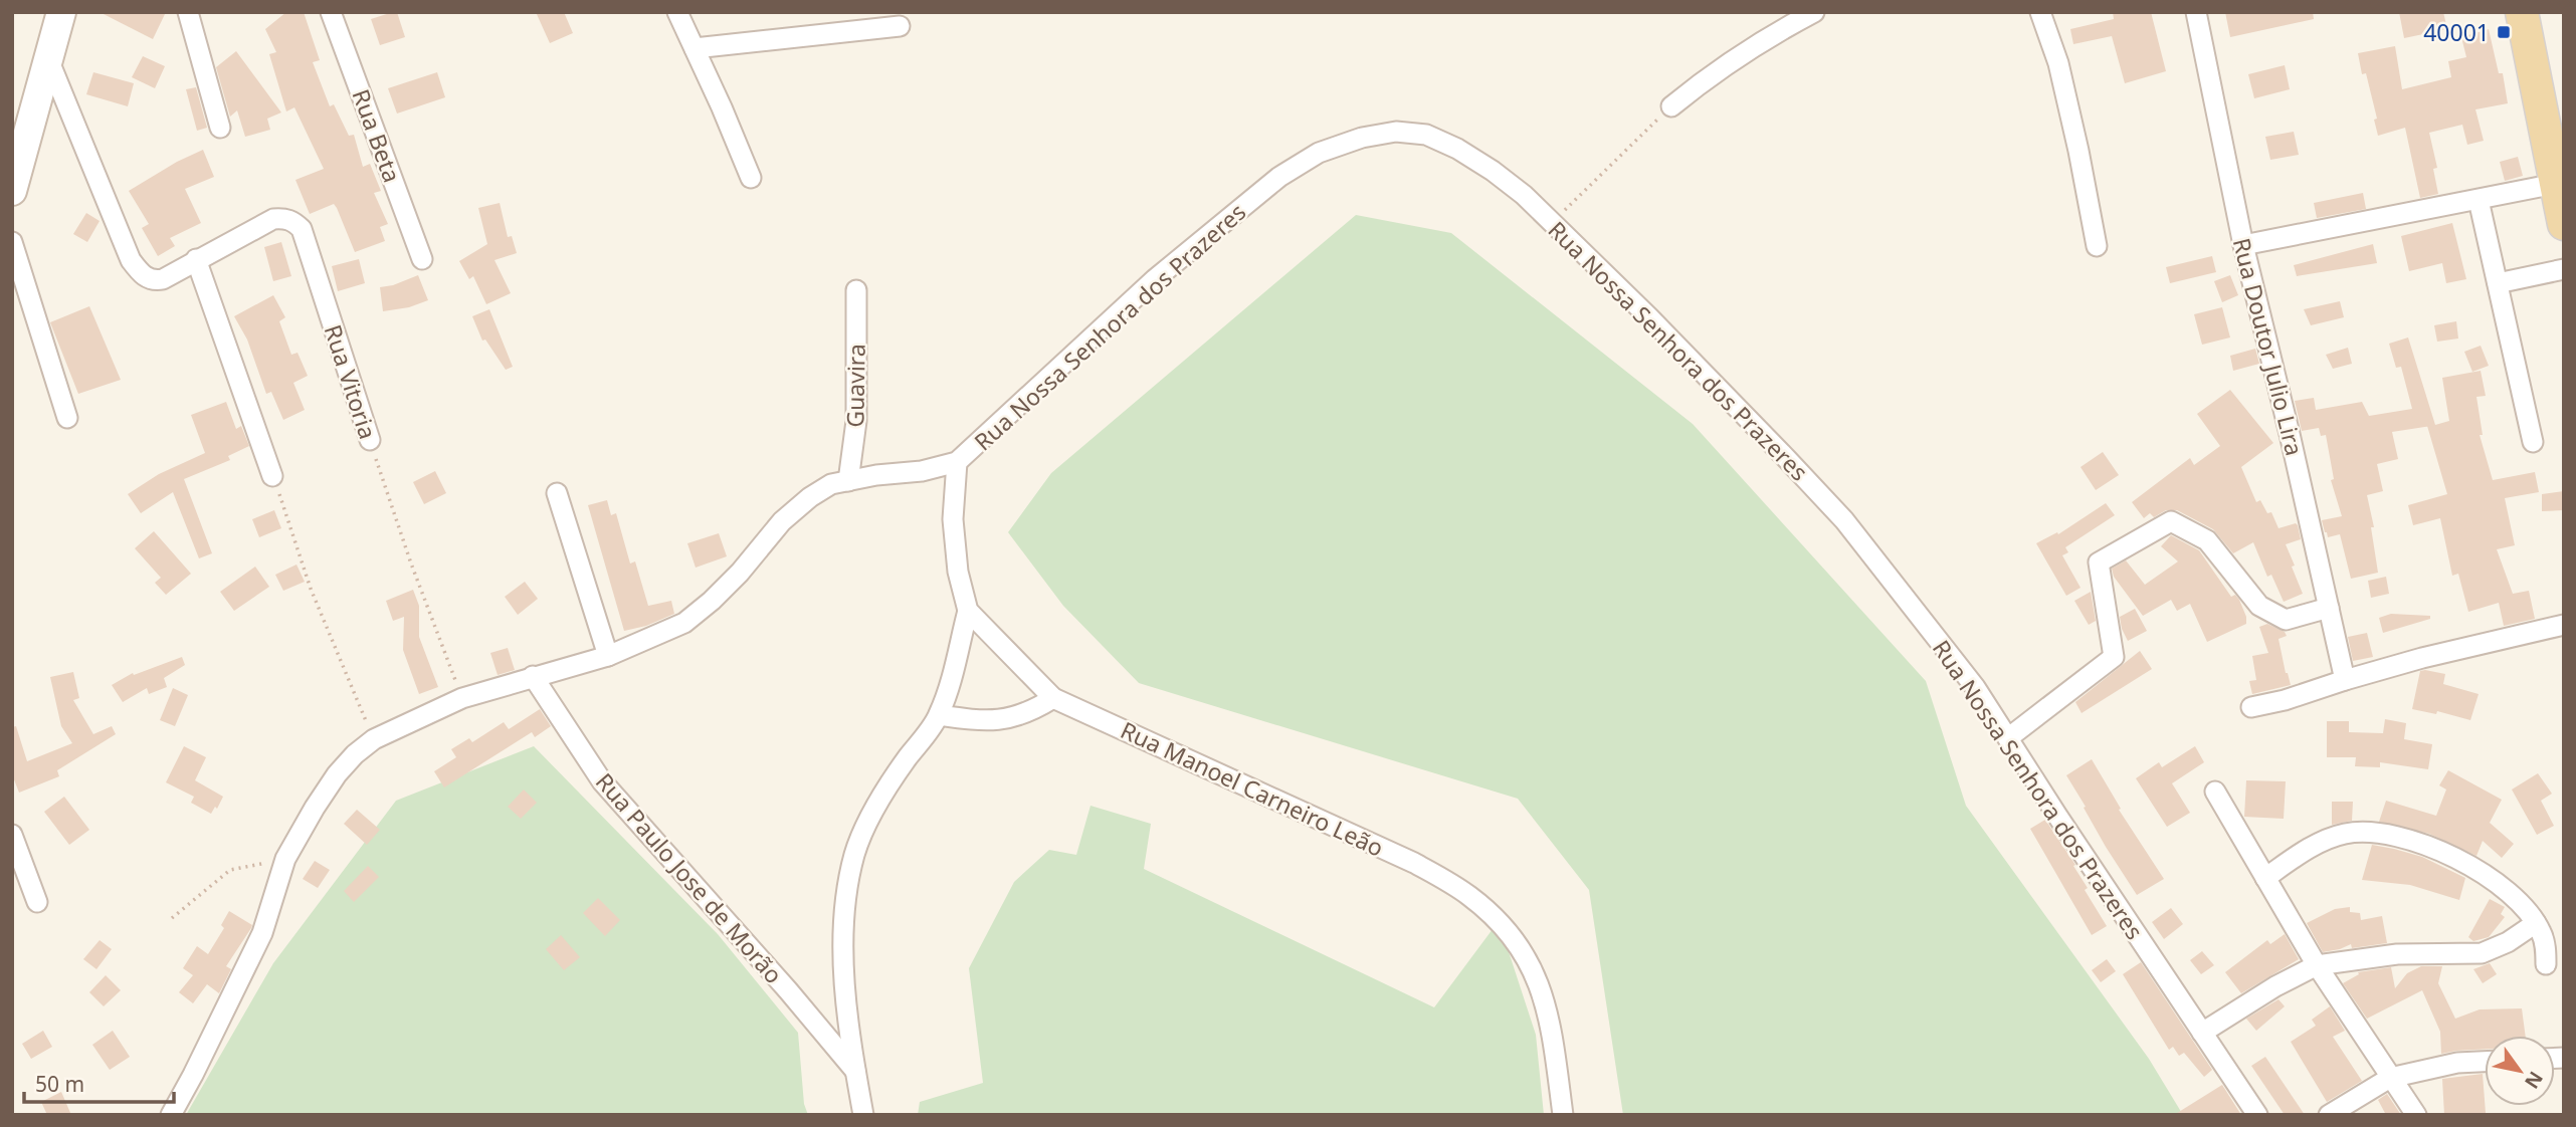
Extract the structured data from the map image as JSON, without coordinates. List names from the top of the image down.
{
  "streets": {
    "street": [
      "Rua Beta",
      "Rua Nossa Senhora dos Prazeres",
      "Rua Doutor Julio Lira",
      "Rua Vitoria",
      "Guavira",
      "Rua Manoel Carneiro Leão",
      "Rua Paulo Jose de Morão"
    ]
  },
  "crossings": [
    ["Rua Nossa Senhora dos Prazeres", "Rua Vitoria"],
    ["Rua Nossa Senhora dos Prazeres", "Guavira"],
    ["Rua Nossa Senhora dos Prazeres", "Rua Manoel Carneiro Leão"],
    ["Rua Nossa Senhora dos Prazeres", "Rua Paulo Jose de Morão"]
  ],
  "places": {
    "transit": ["40001"]
  },
  "scale_bar": "50 m",
  "north": "bottom right"
}
